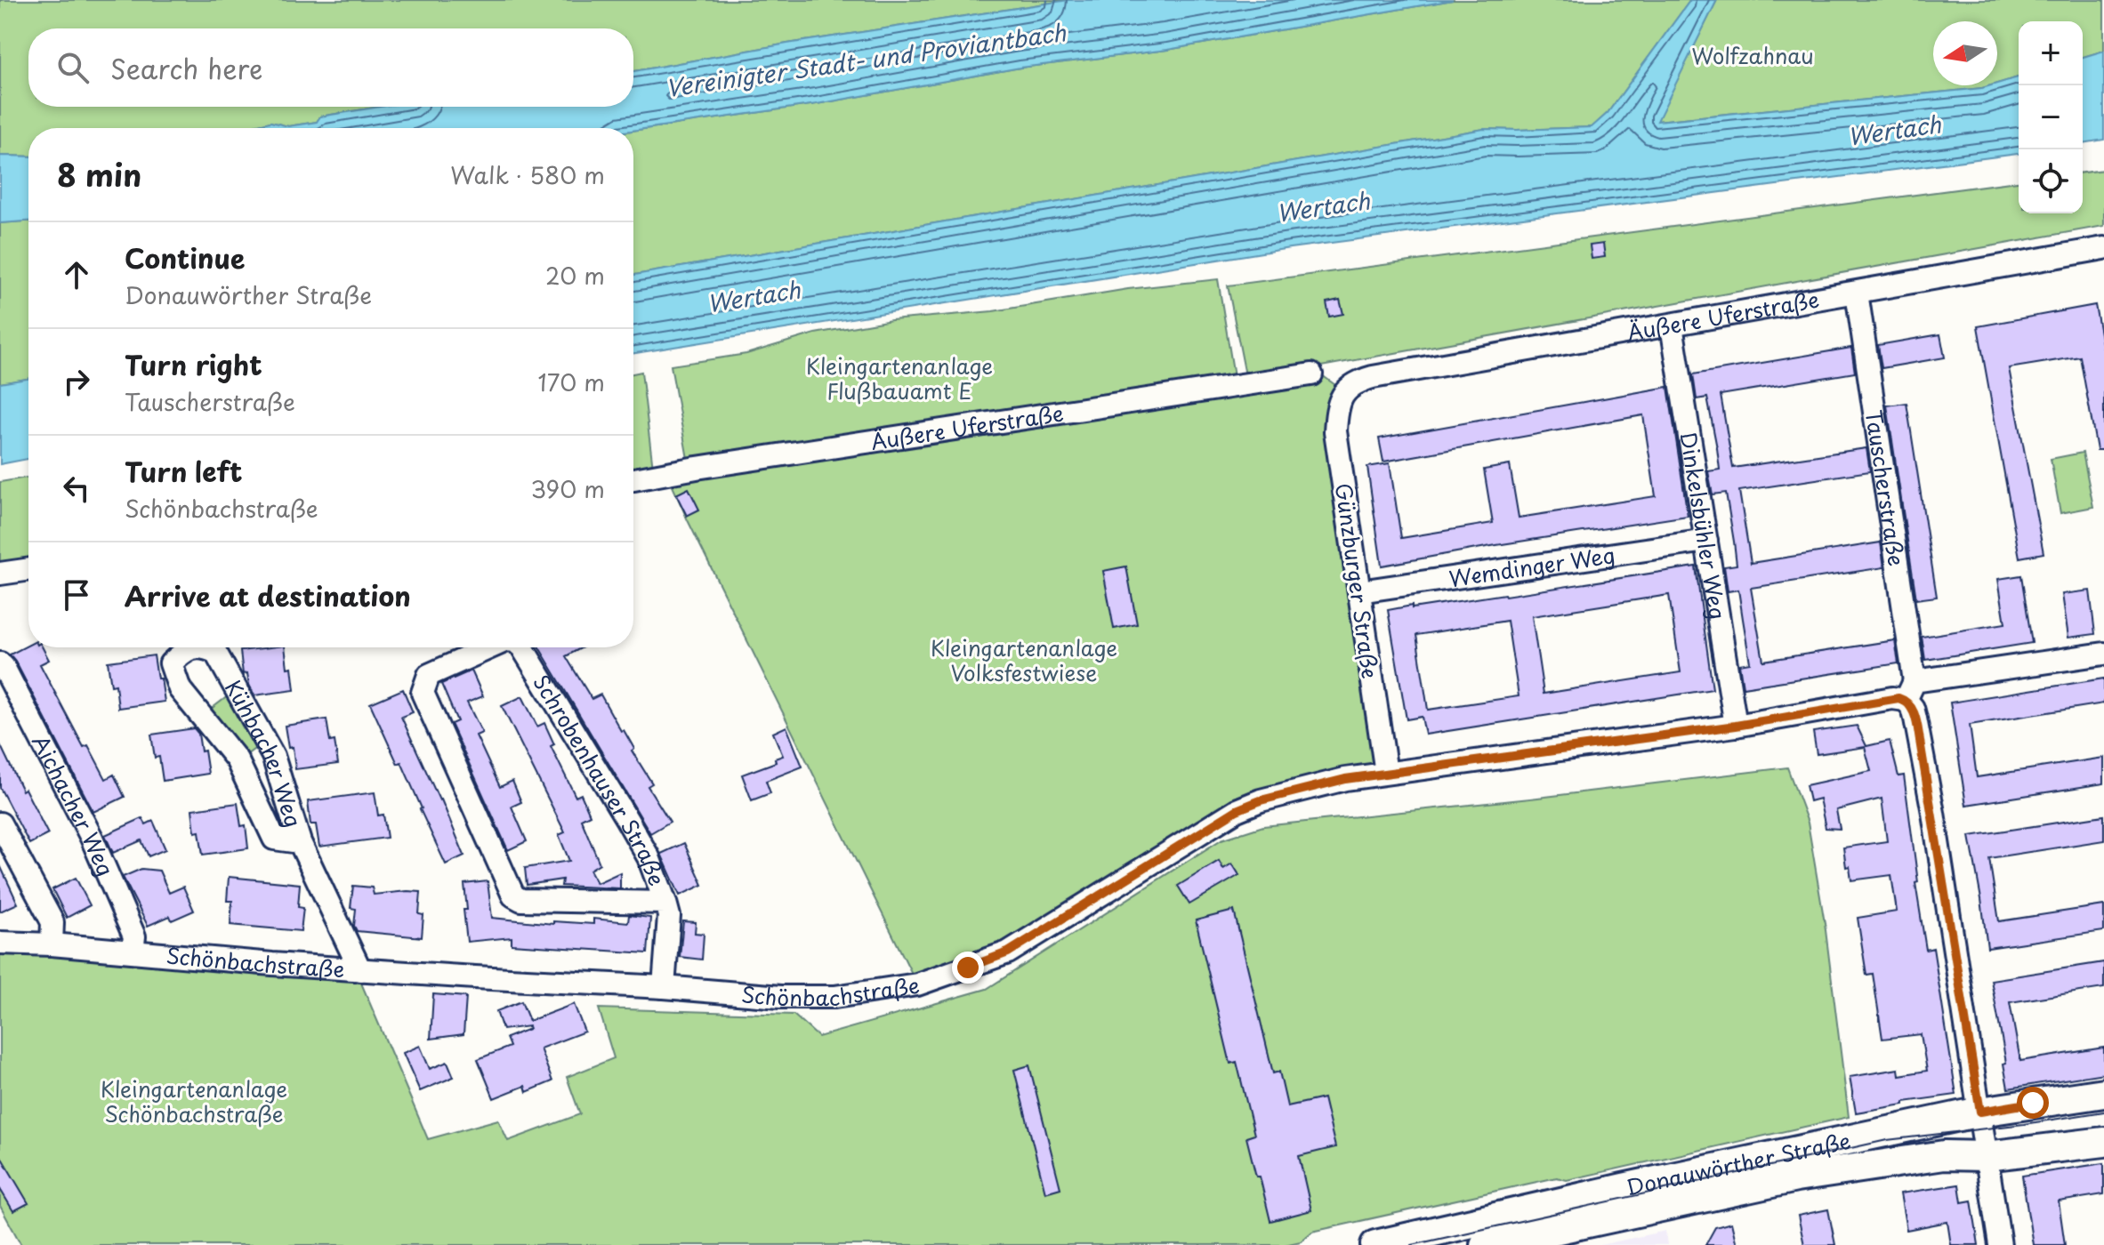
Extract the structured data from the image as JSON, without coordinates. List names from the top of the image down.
{
  "streets": {
    "main road": ["Donauwörther Straße"],
    "street": [
      "Äußere Uferstraße",
      "Tauscherstraße",
      "Dinkelsbühler Weg",
      "Wemdinger Weg",
      "Günzburger Straße",
      "Kühbacher Weg",
      "Schrobenhauser Straße",
      "Aichacher Weg",
      "Schönbachstraße"
    ]
  },
  "crossings": [
    ["Äußere Uferstraße", "Tauscherstraße"],
    ["Äußere Uferstraße", "Dinkelsbühler Weg"],
    ["Äußere Uferstraße", "Günzburger Straße"],
    ["Tauscherstraße", "Schönbachstraße"],
    ["Tauscherstraße", "Donauwörther Straße"],
    ["Dinkelsbühler Weg", "Wemdinger Weg"],
    ["Dinkelsbühler Weg", "Schönbachstraße"],
    ["Wemdinger Weg", "Günzburger Straße"],
    ["Günzburger Straße", "Schönbachstraße"],
    ["Kühbacher Weg", "Schönbachstraße"],
    ["Schrobenhauser Straße", "Schönbachstraße"],
    ["Aichacher Weg", "Schönbachstraße"]
  ],
  "water": ["Vereinigter Stadt- und Proviantbach", "Wertach"],
  "parks": [
    "Wolfzahnau",
    "Kleingartenanlage Flußbauamt E",
    "Kleingartenanlage Volksfestwiese",
    "Kleingartenanlage Schönbachstraße"
  ],
  "north": "left",
  "page": {
    "map_buttons": ["+", "−"],
    "search": "Search here",
    "heading": ["8 min", "Walk · 580 m"],
    "list": [
      ["Continue", "Donauwörther Straße", "20 m"],
      ["Turn right", "Tauscherstraße", "170 m"],
      ["Turn left", "Schönbachstraße", "390 m"],
      "Arrive at destination"
    ]
  }
}
